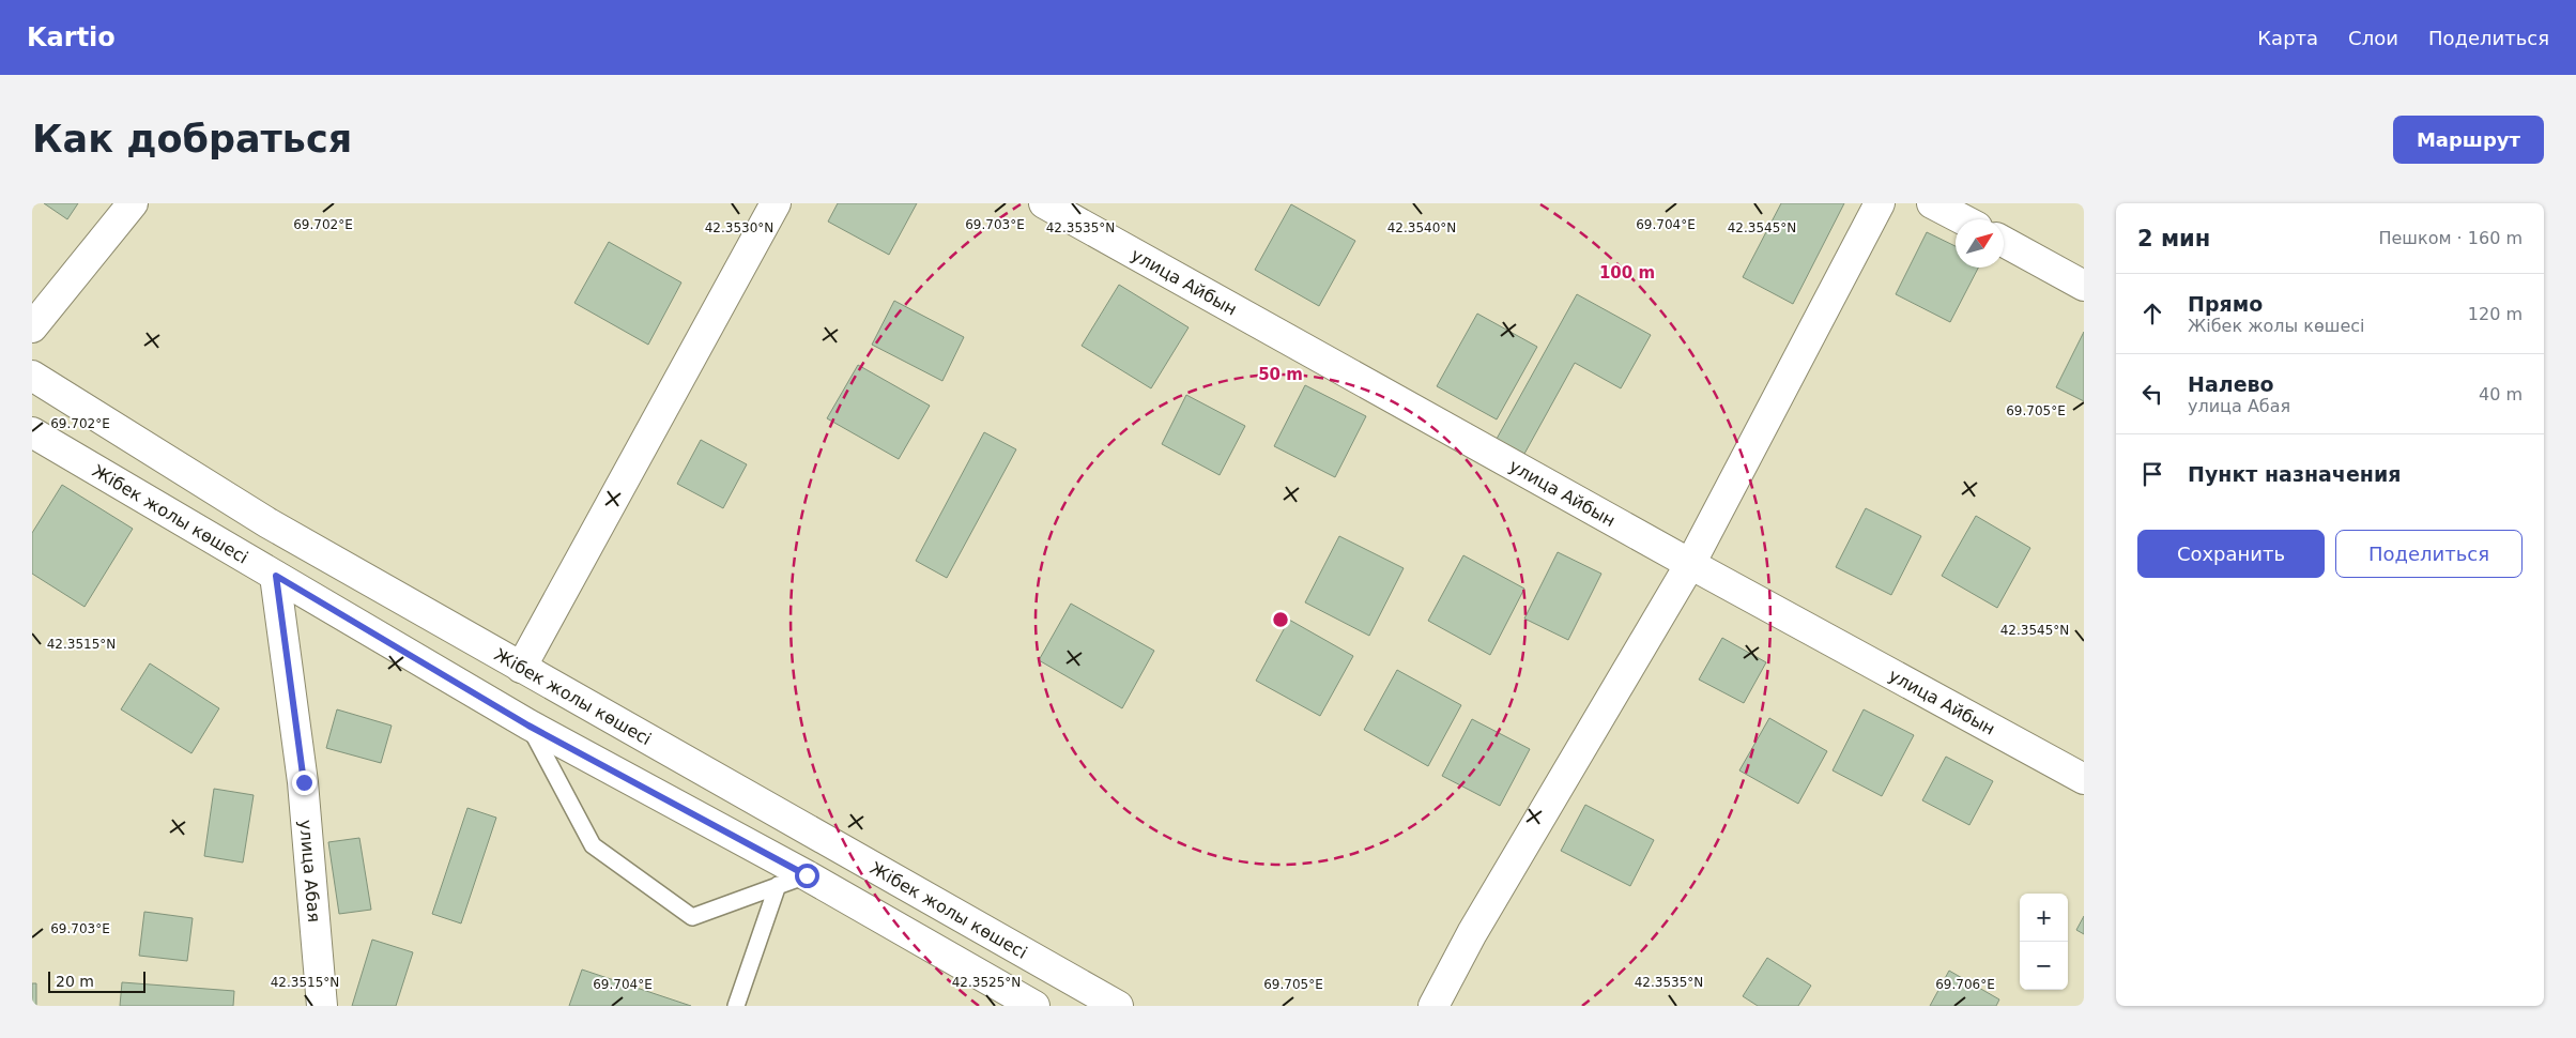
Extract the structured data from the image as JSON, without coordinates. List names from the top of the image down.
{
  "streets": {
    "street": ["улица Айбын", "Жібек жолы көшесі", "улица Абая"]
  },
  "crossings": [
    ["Жібек жолы көшесі", "улица Абая"]
  ],
  "scale_bar": "20 m",
  "north": "top right",
  "page": {
    "header": "Kartio",
    "nav": ["Карта", "Слои", "Поделиться"],
    "buttons": [
      "Маршрут",
      ["Сохранить", "Поделиться"]
    ],
    "title": "Как добраться",
    "heading": ["2 мин", "Пешком · 160 m"],
    "list": [
      ["Прямо", "Жібек жолы көшесі", "120 m"],
      ["Налево", "улица Абая", "40 m"],
      "Пункт назначения"
    ],
    "map_buttons": ["+", "−"],
    "scale": "20 m"
  },
  "coordinates": [
    "69.702°E",
    "69.703°E",
    "69.704°E",
    "42.3530°N",
    "42.3535°N",
    "42.3540°N",
    "42.3545°N",
    "69.705°E",
    "42.3515°N",
    "42.3525°N",
    "69.706°E"
  ],
  "rings": ["100 m", "50 m"]
}
